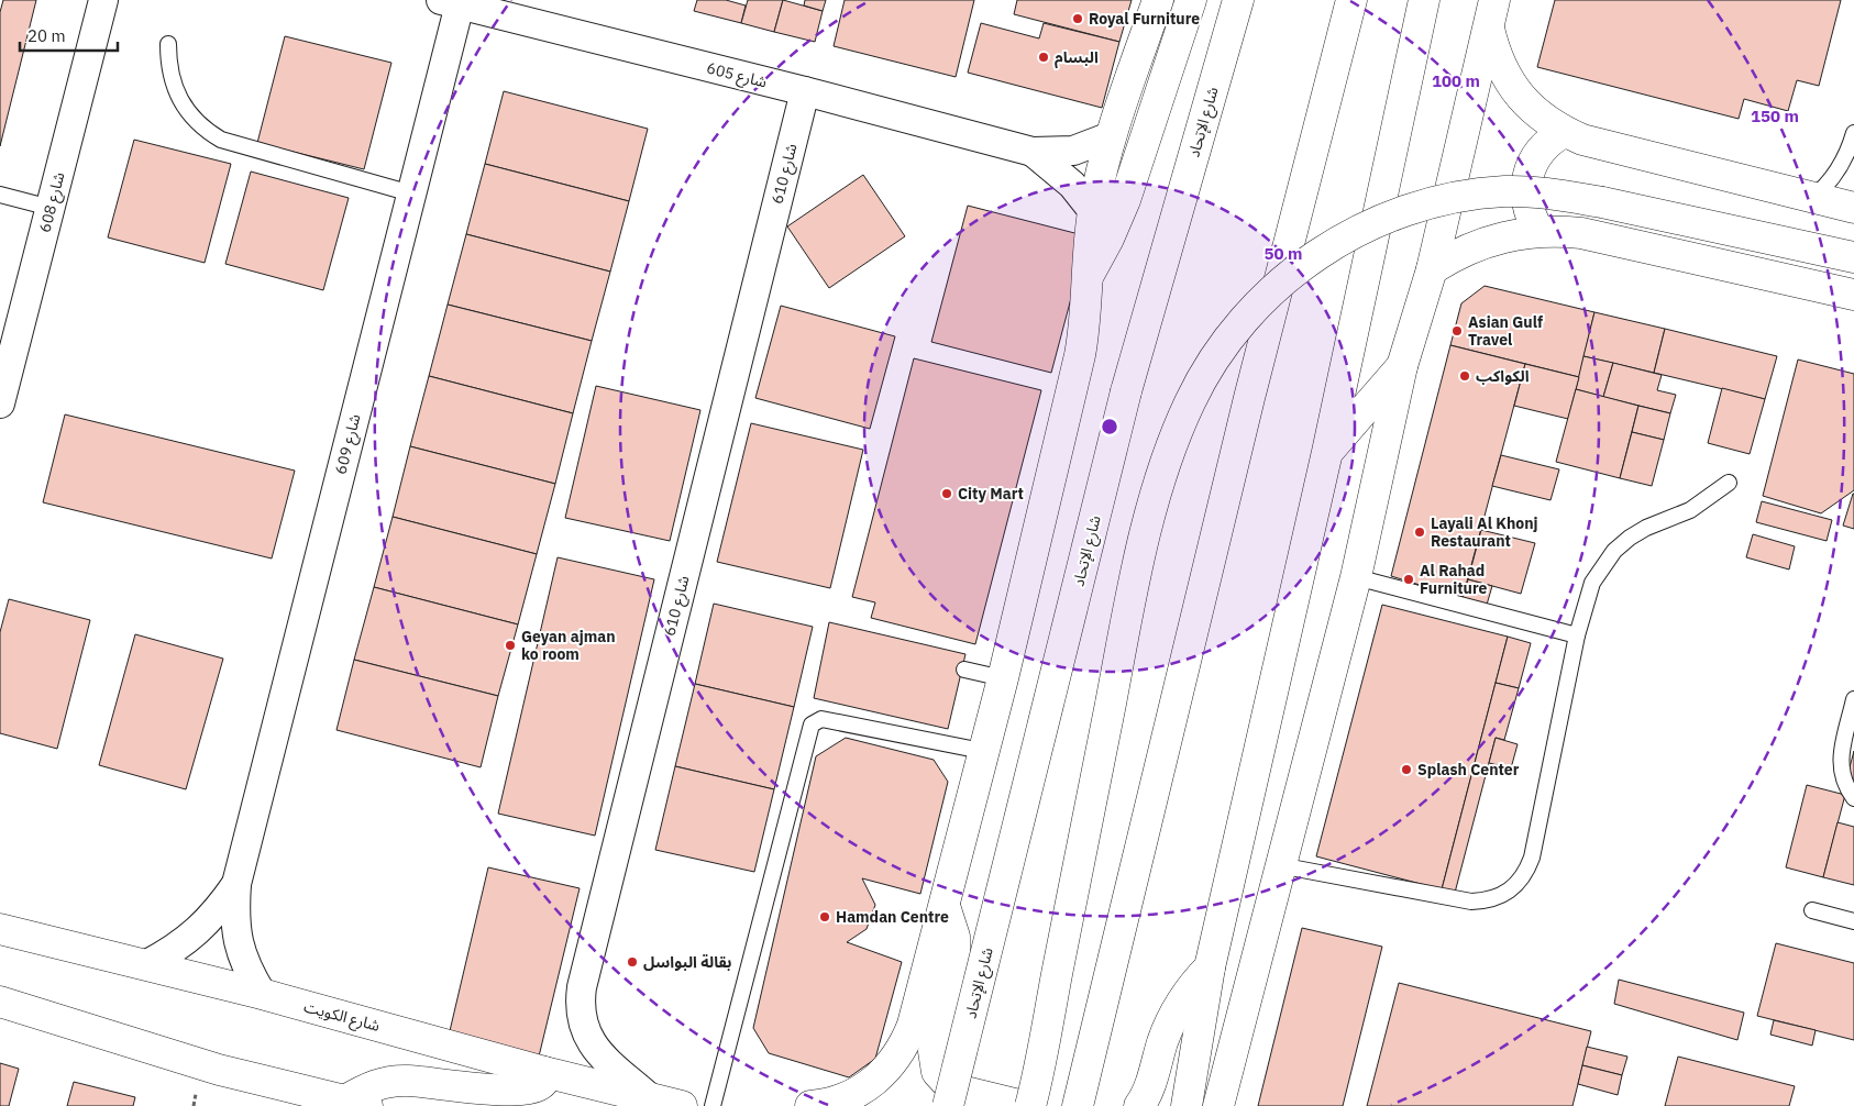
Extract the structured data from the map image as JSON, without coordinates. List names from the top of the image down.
{
  "streets": {
    "main road": ["شارع الإتحاد", "شارع الكويت"],
    "street": [
      "شارع 605",
      "شارع 610",
      "شارع 608",
      "شارع 609"
    ]
  },
  "crossings": [
    ["شارع 605", "شارع 610"],
    ["شارع 605", "شارع 609"],
    ["شارع 610", "شارع الكويت"],
    ["شارع 609", "شارع الكويت"]
  ],
  "places": [
    "Royal Furniture",
    "البسام",
    "Asian Gulf Travel",
    "الكواكب",
    "City Mart",
    "Layali Al Khonj Restaurant",
    "Al Rahad Furniture",
    "Geyan ajman ko room",
    "Splash Center",
    "Hamdan Centre",
    "بقالة البواسل"
  ],
  "scale_bar": "20 m",
  "rings": ["100 m", "150 m", "50 m"]
}
